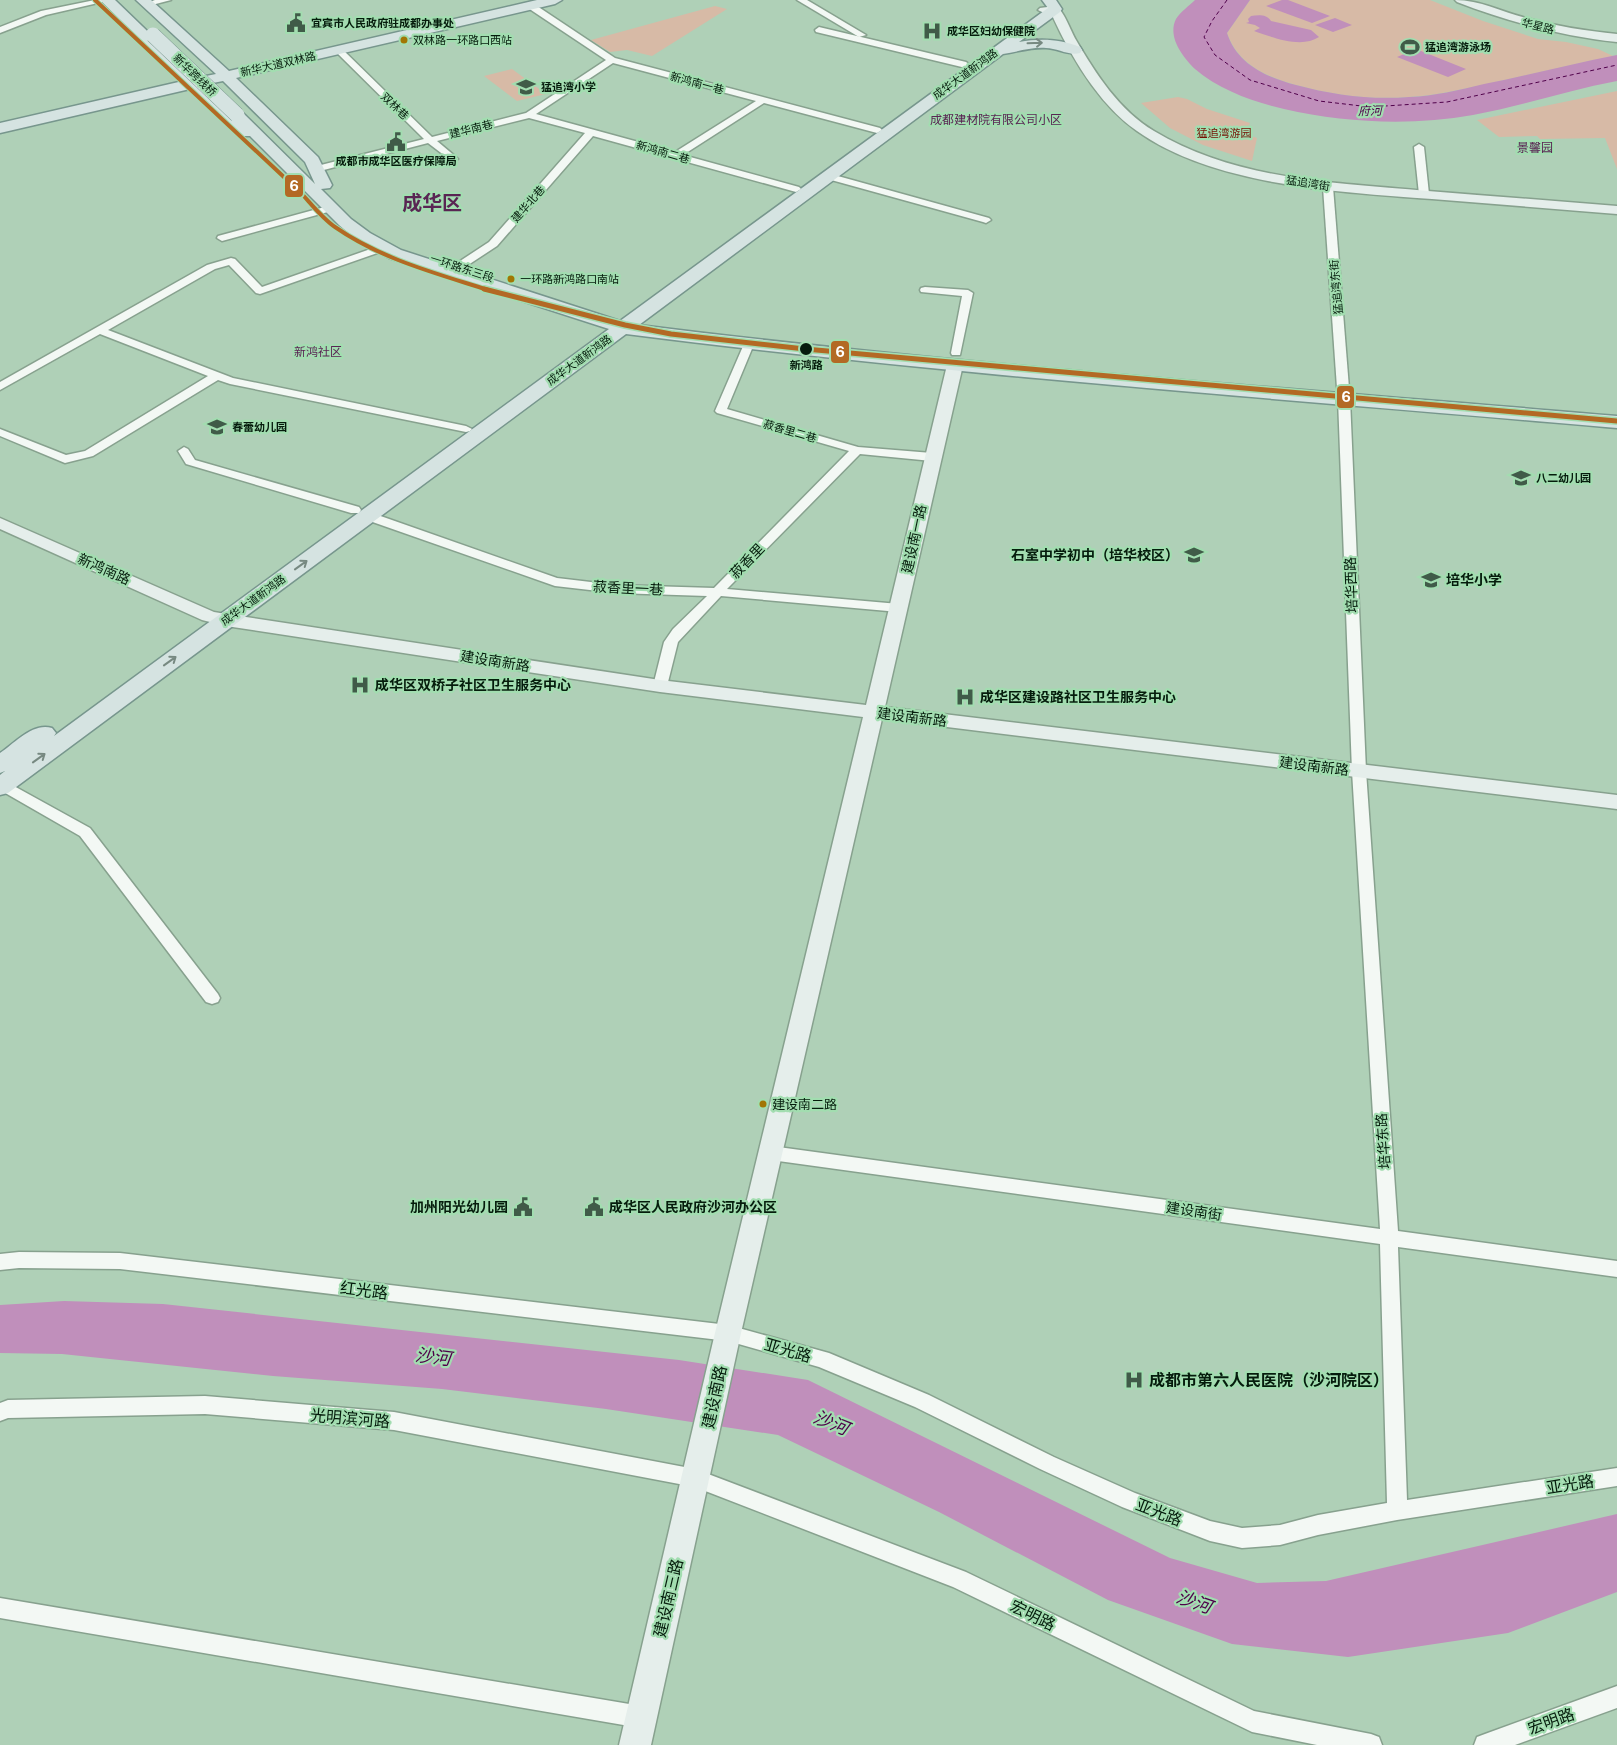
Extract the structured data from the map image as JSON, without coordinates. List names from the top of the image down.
{
  "streets": {
    "main road": [
      "新华大道双林路",
      "成华大道新鸿路",
      "新华跨线桥",
      "一环路东三段"
    ],
    "street": [
      "华星路",
      "新鸿南一巷",
      "双林巷",
      "建华南巷",
      "新鸿南二巷",
      "猛追湾街",
      "建华北巷",
      "猛追湾东街",
      "菽香里二巷",
      "建设南一路",
      "菽香里",
      "新鸿南路",
      "培华西路",
      "菽香里一巷",
      "建设南新路",
      "培华东路",
      "建设南街",
      "红光路",
      "亚光路",
      "建设南路",
      "光明滨河路",
      "建设南三路",
      "宏明路"
    ]
  },
  "crossings": [
    ["新华大道双林路", "新鸿南一巷"],
    ["新华大道双林路", "双林巷"],
    ["成华大道新鸿路", "新鸿南一巷"],
    ["成华大道新鸿路", "新鸿南二巷"],
    ["成华大道新鸿路", "猛追湾街"],
    ["成华大道新鸿路", "一环路东三段"],
    ["成华大道新鸿路", "新鸿南路"],
    ["成华大道新鸿路", "菽香里一巷"],
    ["成华大道新鸿路", "建设南新路"],
    ["新华跨线桥", "一环路东三段"],
    ["新鸿南一巷", "建华南巷"],
    ["双林巷", "建华南巷"],
    ["建华南巷", "新鸿南二巷"],
    ["新鸿南二巷", "建华北巷"],
    ["猛追湾街", "猛追湾东街"],
    ["建华北巷", "一环路东三段"],
    ["猛追湾东街", "培华西路"],
    ["菽香里二巷", "建设南一路"],
    ["菽香里二巷", "菽香里"],
    ["建设南一路", "菽香里一巷"],
    ["建设南一路", "建设南新路"],
    ["菽香里", "菽香里一巷"],
    ["菽香里", "建设南新路"],
    ["新鸿南路", "建设南新路"],
    ["培华西路", "建设南新路"],
    ["培华西路", "培华东路"],
    ["建设南新路", "培华东路"],
    ["培华东路", "建设南街"],
    ["培华东路", "亚光路"],
    ["红光路", "亚光路"],
    ["红光路", "建设南路"],
    ["亚光路", "建设南路"],
    ["建设南路", "光明滨河路"],
    ["建设南路", "建设南三路"],
    ["建设南路", "宏明路"],
    ["光明滨河路", "建设南三路"],
    ["光明滨河路", "宏明路"],
    ["建设南三路", "宏明路"]
  ],
  "districts": [
    "成都建材院有限公司小区",
    "景馨园",
    "成华区",
    "新鸿社区"
  ],
  "water": ["府河", "沙河"],
  "parks": ["猛追湾游园"],
  "places": {
    "public building": [
      "宜宾市人民政府驻成都办事处",
      "成都市成华区医疗保障局",
      "加州阳光幼儿园",
      "成华区人民政府沙河办公区"
    ],
    "hospital": [
      "成华区妇幼保健院",
      "成华区双桥子社区卫生服务中心",
      "成华区建设路社区卫生服务中心",
      "成都市第六人民医院（沙河院区）"
    ],
    "other": [
      "双林路一环路口西站",
      "一环路新鸿路口南站",
      "新鸿路",
      "建设南二路"
    ],
    "sports": ["猛追湾游泳场"],
    "school or university": [
      "猛追湾小学",
      "春蕾幼儿园",
      "八二幼儿园",
      "石室中学初中（培华校区）",
      "培华小学"
    ]
  },
  "lines": ["transit line 6"]
}
